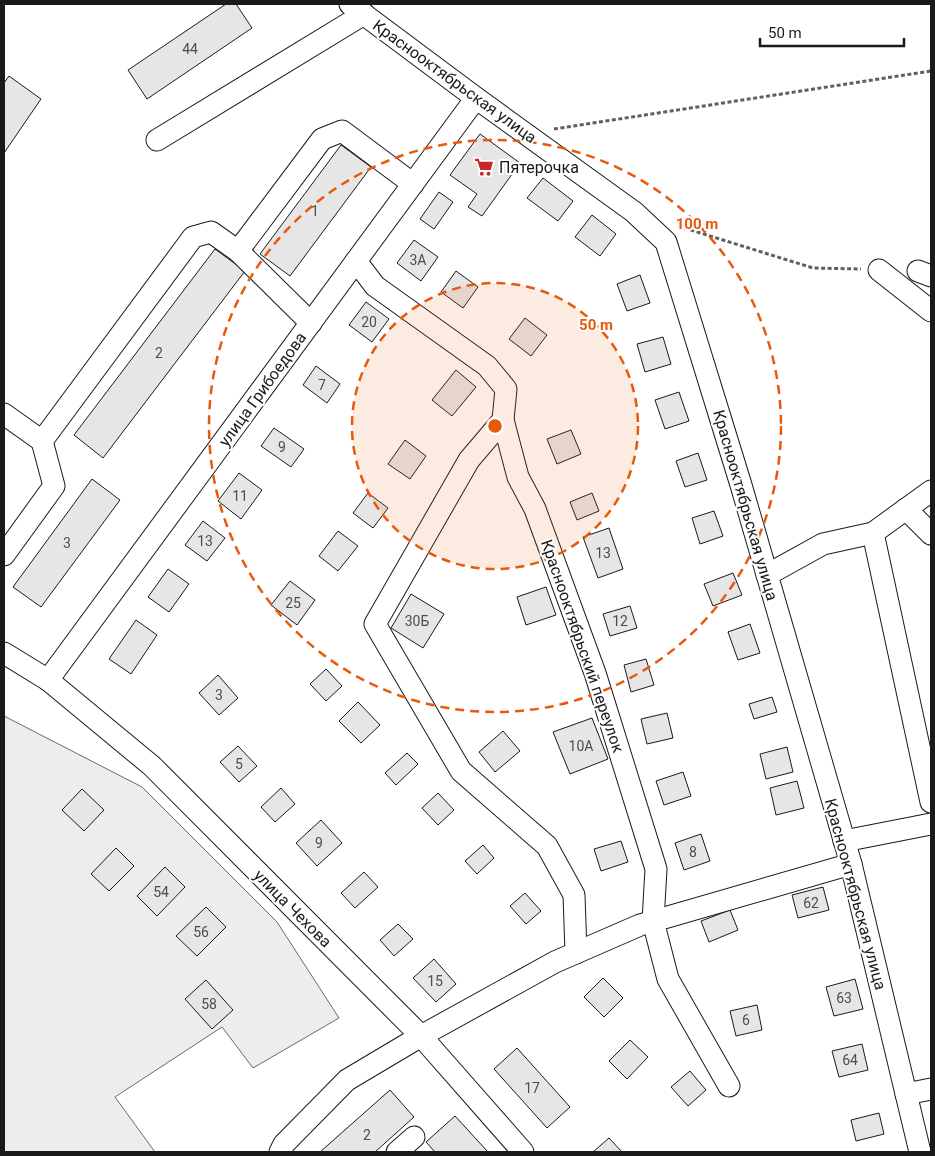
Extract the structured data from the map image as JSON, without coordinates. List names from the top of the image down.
{
  "streets": {
    "street": [
      "Краснооктябрьская улица",
      "улица Грибоедова",
      "Краснооктябрьский переулок",
      "улица Чехова"
    ]
  },
  "crossings": [
    ["Краснооктябрьская улица", "улица Грибоедова"],
    ["улица Грибоедова", "Краснооктябрьский переулок"],
    ["улица Грибоедова", "улица Чехова"]
  ],
  "places": {
    "supermarket": ["Пятерочка"]
  },
  "house_numbers": [
    "44",
    "1",
    "3А",
    "20",
    "2",
    "7",
    "9",
    "11",
    "13",
    "3",
    "13",
    "25",
    "30Б",
    "12",
    "3",
    "10А",
    "5",
    "9",
    "8",
    "54",
    "62",
    "56",
    "15",
    "63",
    "58",
    "6",
    "64",
    "17",
    "2"
  ],
  "scale_bar": "50 m",
  "rings": ["100 m", "50 m"]
}
